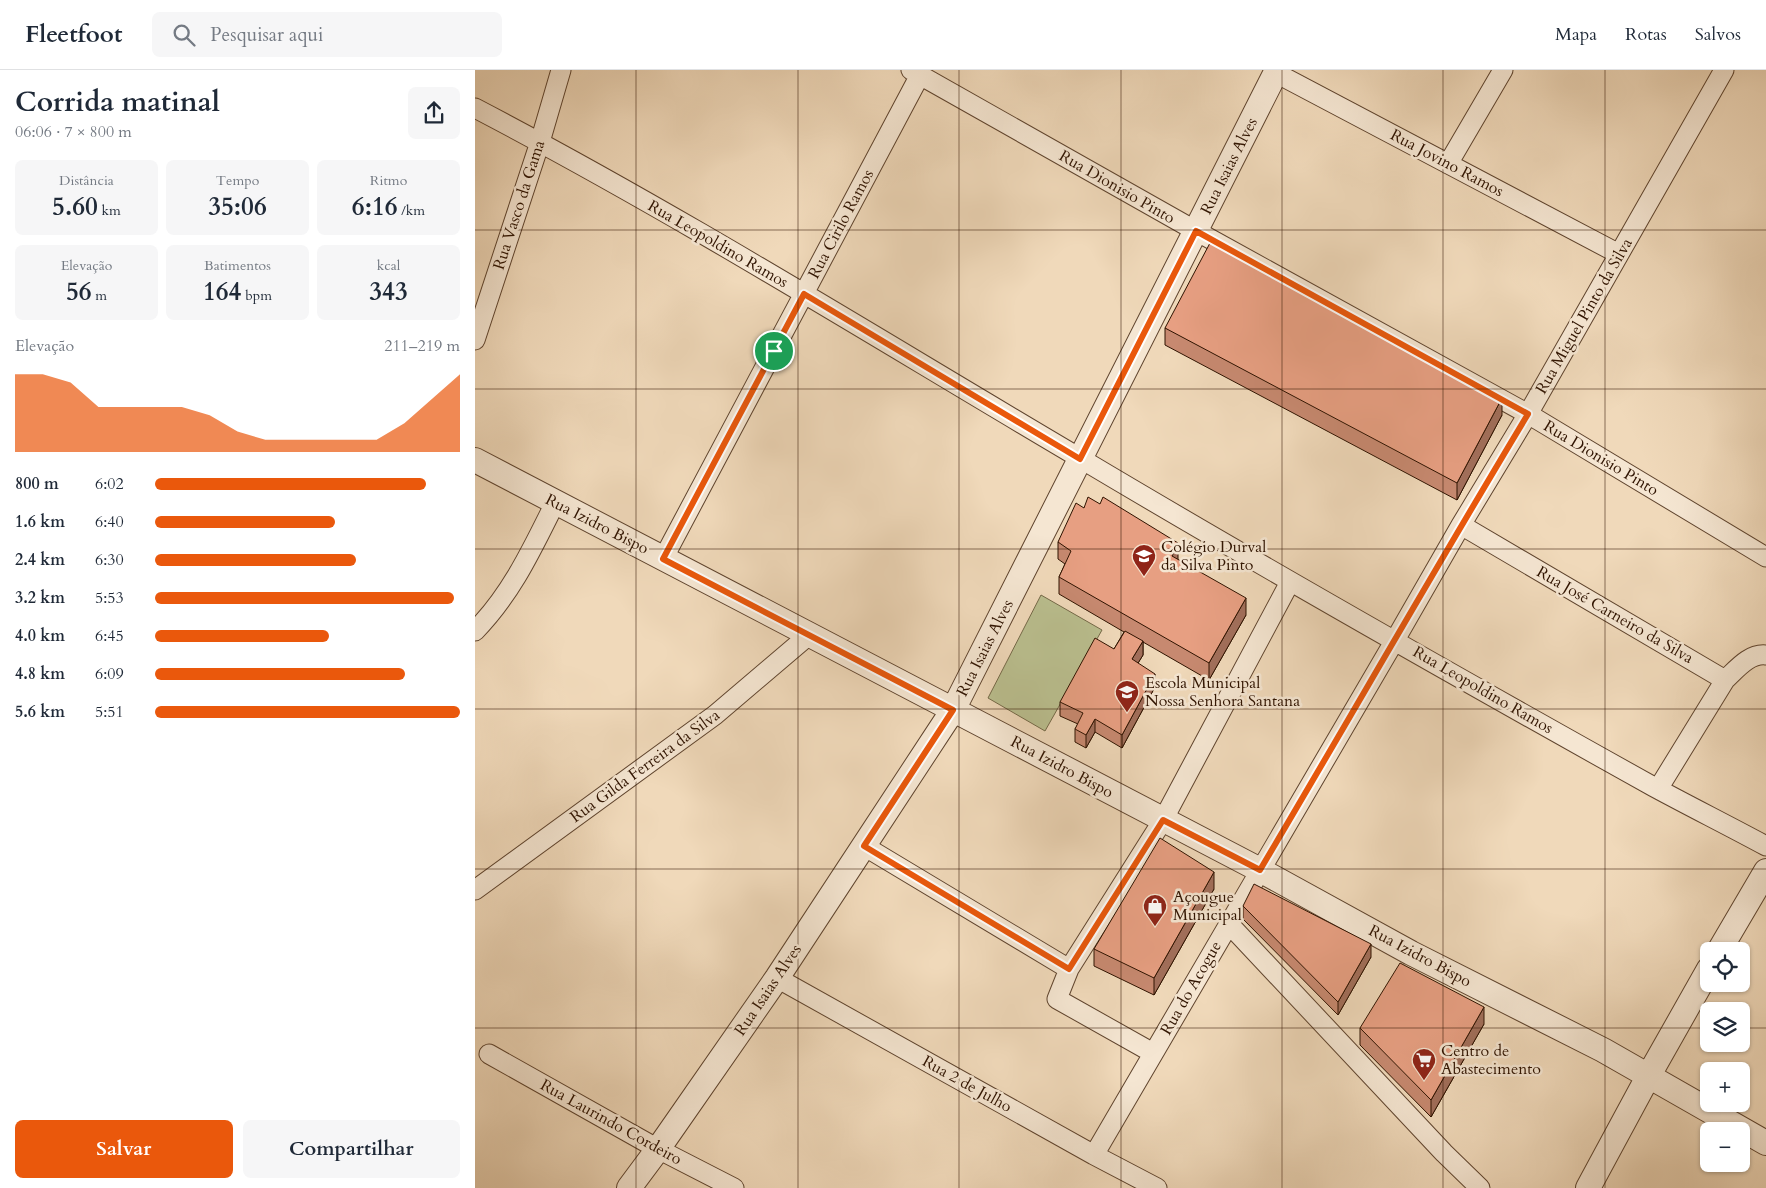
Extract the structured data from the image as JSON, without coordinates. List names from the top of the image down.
{
  "streets": {
    "street": [
      "Rua Jovino Ramos",
      "Rua Isaias Alves",
      "Rua Dionisio Pinto",
      "Rua Vasco da Gama",
      "Rua Cirilo Ramos",
      "Rua Leopoldino Ramos",
      "Rua Miguel Pinto da Silva",
      "Rua Izidro Bispo",
      "Rua José Carneiro da Silva",
      "Rua Gilda Ferreira da Silva",
      "Rua do Acogue",
      "Rua 2 de Julho",
      "Rua Laurindo Cordeiro"
    ]
  },
  "crossings": [
    ["Rua Jovino Ramos", "Rua Isaias Alves"],
    ["Rua Jovino Ramos", "Rua Miguel Pinto da Silva"],
    ["Rua Isaias Alves", "Rua Dionisio Pinto"],
    ["Rua Isaias Alves", "Rua Leopoldino Ramos"],
    ["Rua Isaias Alves", "Rua Izidro Bispo"],
    ["Rua Isaias Alves", "Rua 2 de Julho"],
    ["Rua Isaias Alves", "Rua Laurindo Cordeiro"],
    ["Rua Dionisio Pinto", "Rua Cirilo Ramos"],
    ["Rua Dionisio Pinto", "Rua Miguel Pinto da Silva"],
    ["Rua Vasco da Gama", "Rua Leopoldino Ramos"],
    ["Rua Cirilo Ramos", "Rua Leopoldino Ramos"],
    ["Rua Cirilo Ramos", "Rua Izidro Bispo"],
    ["Rua Leopoldino Ramos", "Rua Miguel Pinto da Silva"],
    ["Rua Leopoldino Ramos", "Rua do Acogue"],
    ["Rua Miguel Pinto da Silva", "Rua Izidro Bispo"],
    ["Rua Miguel Pinto da Silva", "Rua José Carneiro da Silva"],
    ["Rua Miguel Pinto da Silva", "Rua do Acogue"],
    ["Rua Izidro Bispo", "Rua Gilda Ferreira da Silva"],
    ["Rua Izidro Bispo", "Rua do Acogue"],
    ["Rua do Acogue", "Rua 2 de Julho"]
  ],
  "places": {
    "school or university": ["Colégio Durval da Silva Pinto", "Escola Municipal Nossa Senhora Santana"],
    "shop": ["Açougue Municipal"],
    "supermarket": ["Centro de Abastecimento"]
  },
  "page": {
    "header": "Fleetfoot",
    "search": "Pesquisar aqui",
    "nav": ["Mapa", "Rotas", "Salvos"],
    "heading": ["Corrida matinal", "06:06 · 7 × 800 m"],
    "stats": [
      ["Distância", "5.60 km"],
      ["Tempo", "35:06"],
      ["Ritmo", "6:16 /km"],
      ["Elevação", "56 m"],
      ["Batimentos", "164 bpm"],
      ["kcal", "343"]
    ],
    "chart": ["Elevação", "211–219 m"],
    "list": [
      {
        "name": "800 m",
        "note": "6:02"
      },
      {
        "name": "1.6 km",
        "note": "6:40"
      },
      {
        "name": "2.4 km",
        "note": "6:30"
      },
      {
        "name": "3.2 km",
        "note": "5:53"
      },
      {
        "name": "4.0 km",
        "note": "6:45"
      },
      {
        "name": "4.8 km",
        "note": "6:09"
      },
      {
        "name": "5.6 km",
        "note": "5:51"
      }
    ],
    "map_buttons": ["+", "−"],
    "buttons": ["Salvar", "Compartilhar"]
  }
}
